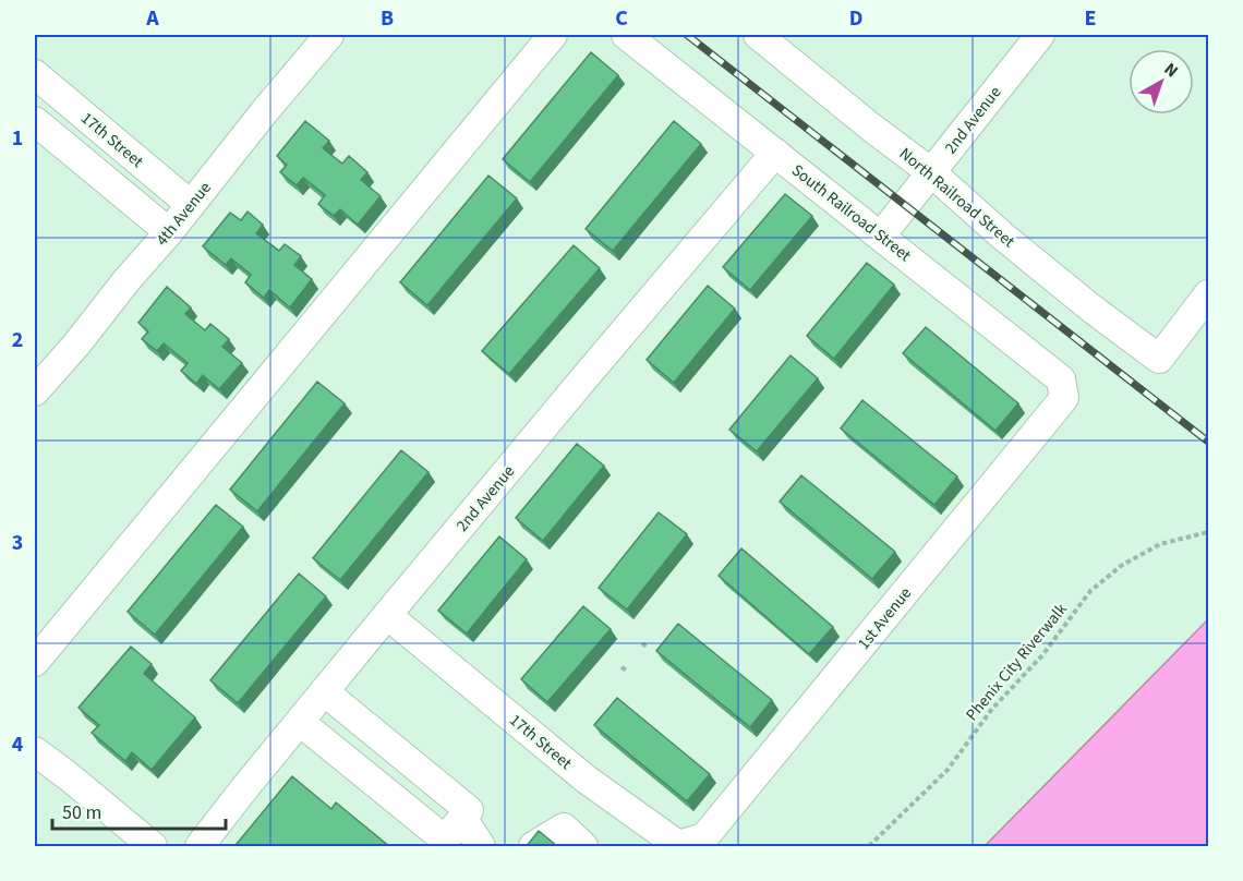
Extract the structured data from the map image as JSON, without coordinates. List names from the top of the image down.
{
  "streets": {
    "street": [
      "2nd Avenue",
      "17th Street",
      "North Railroad Street",
      "South Railroad Street",
      "4th Avenue",
      "1st Avenue"
    ],
    "path": ["Phenix City Riverwalk"]
  },
  "crossings": [
    ["2nd Avenue", "17th Street"],
    ["2nd Avenue", "North Railroad Street"],
    ["2nd Avenue", "South Railroad Street"],
    ["17th Street", "4th Avenue"],
    ["17th Street", "1st Avenue"],
    ["South Railroad Street", "1st Avenue"]
  ],
  "scale_bar": "50 m",
  "north": "top right",
  "grid": {
    "columns": [
      "A",
      "B",
      "C",
      "D",
      "E"
    ],
    "rows": [
      "1",
      "2",
      "3",
      "4"
    ]
  }
}
